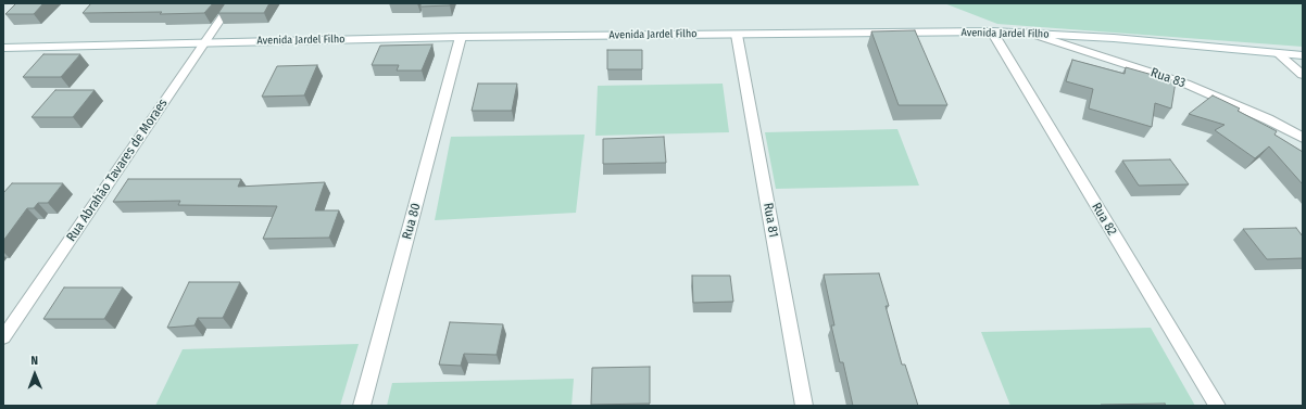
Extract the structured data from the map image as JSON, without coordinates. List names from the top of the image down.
{
  "streets": {
    "street": [
      "Avenida Jardel Filho",
      "Rua 83",
      "Rua Abrahão Tavares de Moraes",
      "Rua 82",
      "Rua 81",
      "Rua 80"
    ]
  },
  "crossings": [
    ["Avenida Jardel Filho", "Rua 83"],
    ["Avenida Jardel Filho", "Rua Abrahão Tavares de Moraes"],
    ["Avenida Jardel Filho", "Rua 82"],
    ["Avenida Jardel Filho", "Rua 81"],
    ["Avenida Jardel Filho", "Rua 80"]
  ],
  "north": "top"
}
